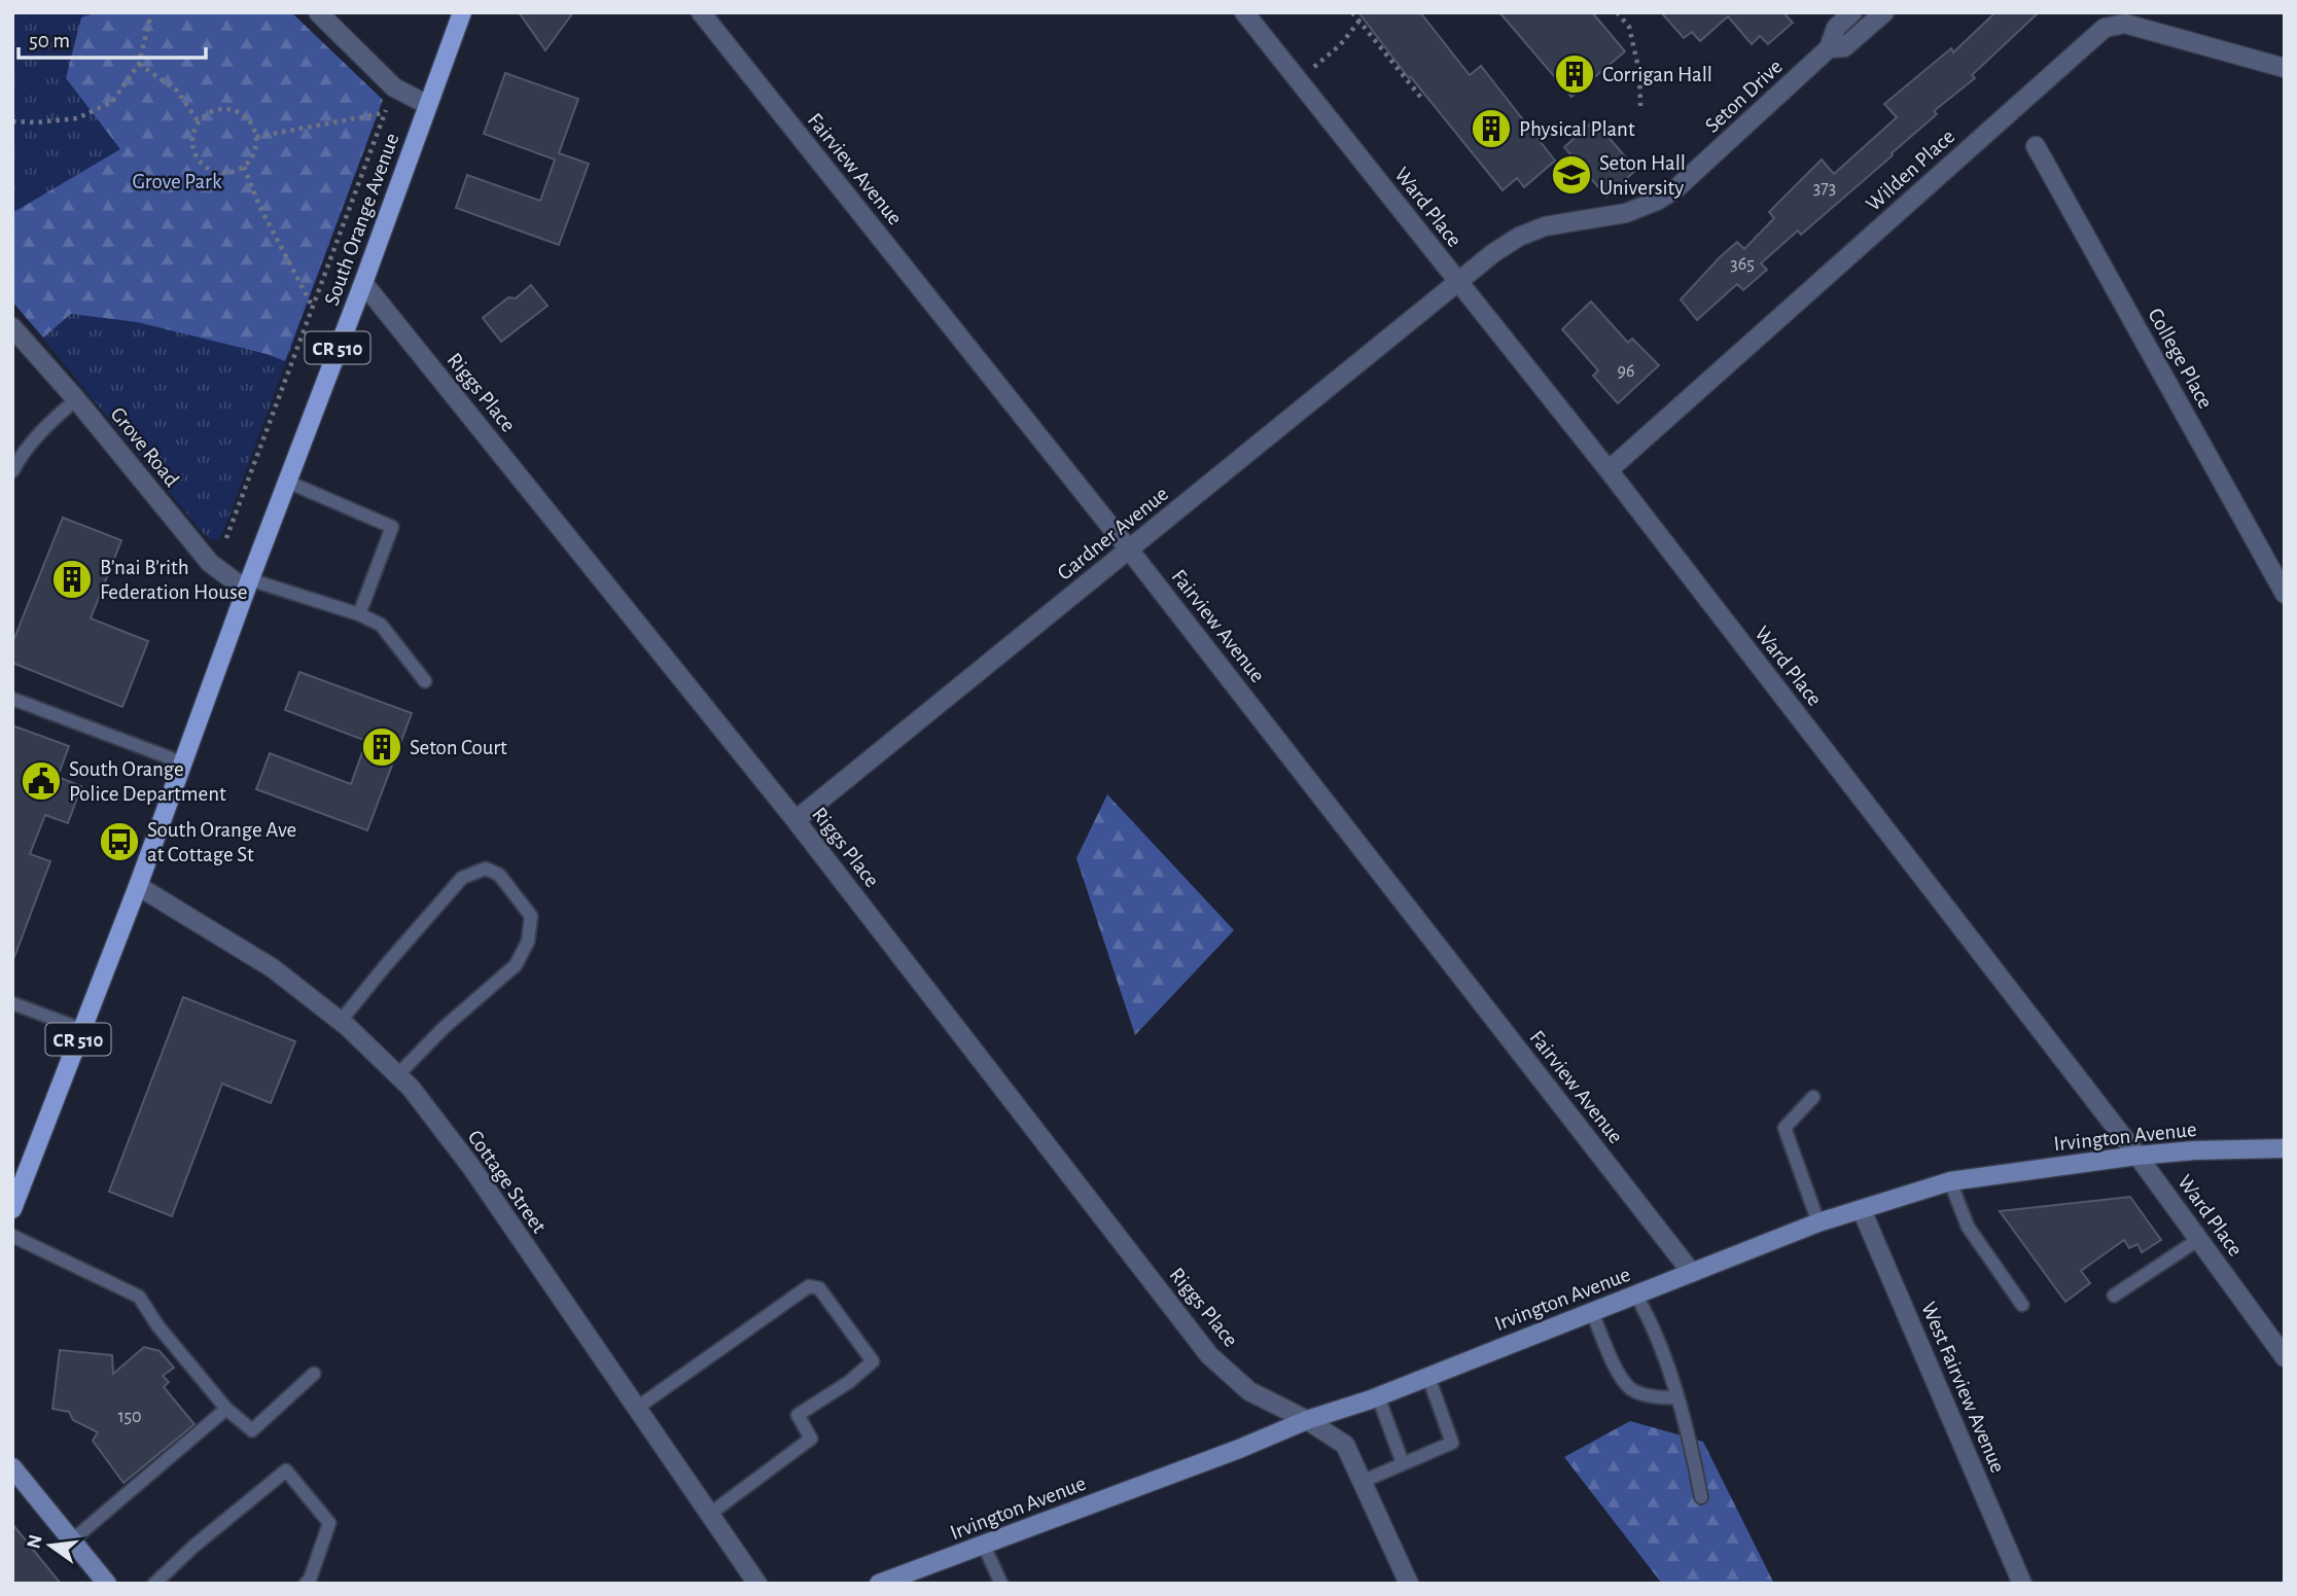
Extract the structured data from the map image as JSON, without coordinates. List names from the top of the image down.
{
  "streets": {
    "main road": ["South Orange Avenue", "CR 510", "Irvington Avenue"],
    "street": [
      "Seton Drive",
      "Fairview Avenue",
      "Wilden Place",
      "Ward Place",
      "College Place",
      "Riggs Place",
      "Grove Road",
      "Gardner Avenue",
      "Cottage Street",
      "West Fairview Avenue"
    ]
  },
  "crossings": [
    ["Seton Drive", "Ward Place"],
    ["Seton Drive", "Gardner Avenue"],
    ["Fairview Avenue", "Gardner Avenue"],
    ["Fairview Avenue", "Irvington Avenue"],
    ["Wilden Place", "Ward Place"],
    ["Ward Place", "Gardner Avenue"],
    ["Ward Place", "Irvington Avenue"],
    ["South Orange Avenue", "Riggs Place"],
    ["South Orange Avenue", "Grove Road"],
    ["South Orange Avenue", "Cottage Street"],
    ["Riggs Place", "Gardner Avenue"],
    ["Riggs Place", "Irvington Avenue"],
    ["Irvington Avenue", "West Fairview Avenue"]
  ],
  "parks": ["Grove Park"],
  "places": {
    "building": [
      "Corrigan Hall",
      "Physical Plant",
      "B’nai B’rith Federation House",
      "Seton Court"
    ],
    "school or university": ["Seton Hall University"],
    "public building": ["South Orange Police Department"],
    "bus stop": ["South Orange Ave at Cottage St"]
  },
  "house_numbers": [
    "373",
    "365",
    "96",
    "150"
  ],
  "scale_bar": "50 m",
  "north": "left"
}
